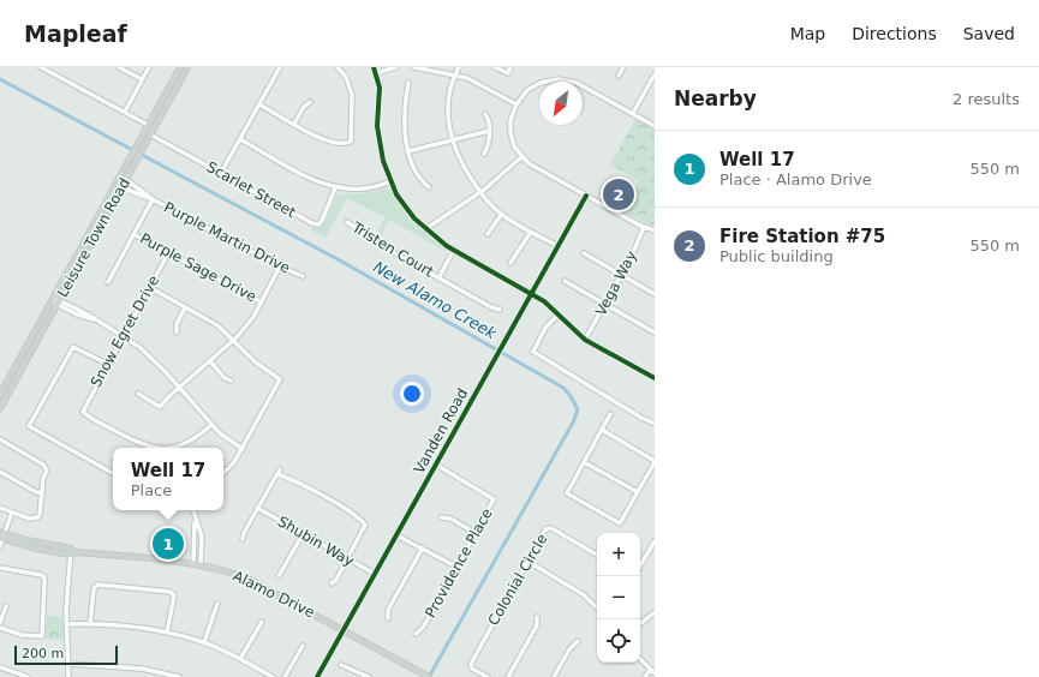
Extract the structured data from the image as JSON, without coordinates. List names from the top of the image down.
{
  "streets": {
    "main road": ["Leisure Town Road", "Alamo Drive"],
    "street": [
      "Scarlet Street",
      "Purple Martin Drive",
      "Tristen Court",
      "Purple Sage Drive",
      "Vega Way",
      "Snow Egret Drive",
      "Vanden Road",
      "Shubin Way",
      "Providence Place",
      "Colonial Circle"
    ]
  },
  "crossings": [
    ["Scarlet Street", "Leisure Town Road"],
    ["Leisure Town Road", "Purple Martin Drive"],
    ["Purple Sage Drive", "Snow Egret Drive"],
    ["Vanden Road", "Shubin Way"],
    ["Vanden Road", "Providence Place"],
    ["Vanden Road", "Alamo Drive"]
  ],
  "water": ["New Alamo Creek"],
  "scale_bar": "200 m",
  "north": "bottom left",
  "page": {
    "header": "Mapleaf",
    "nav": ["Map", "Directions", "Saved"],
    "heading": ["Nearby", "2 results"],
    "list": [
      {
        "mark": "1",
        "name": "Well 17",
        "note": "Place · Alamo Drive",
        "value": "550 m"
      },
      {
        "mark": "2",
        "name": "Fire Station #75",
        "note": "Public building",
        "value": "550 m"
      }
    ],
    "pins": ["2", "1"],
    "popup": ["Well 17", "Place"],
    "map_buttons": ["+", "−"],
    "scale": "200 m"
  }
}
